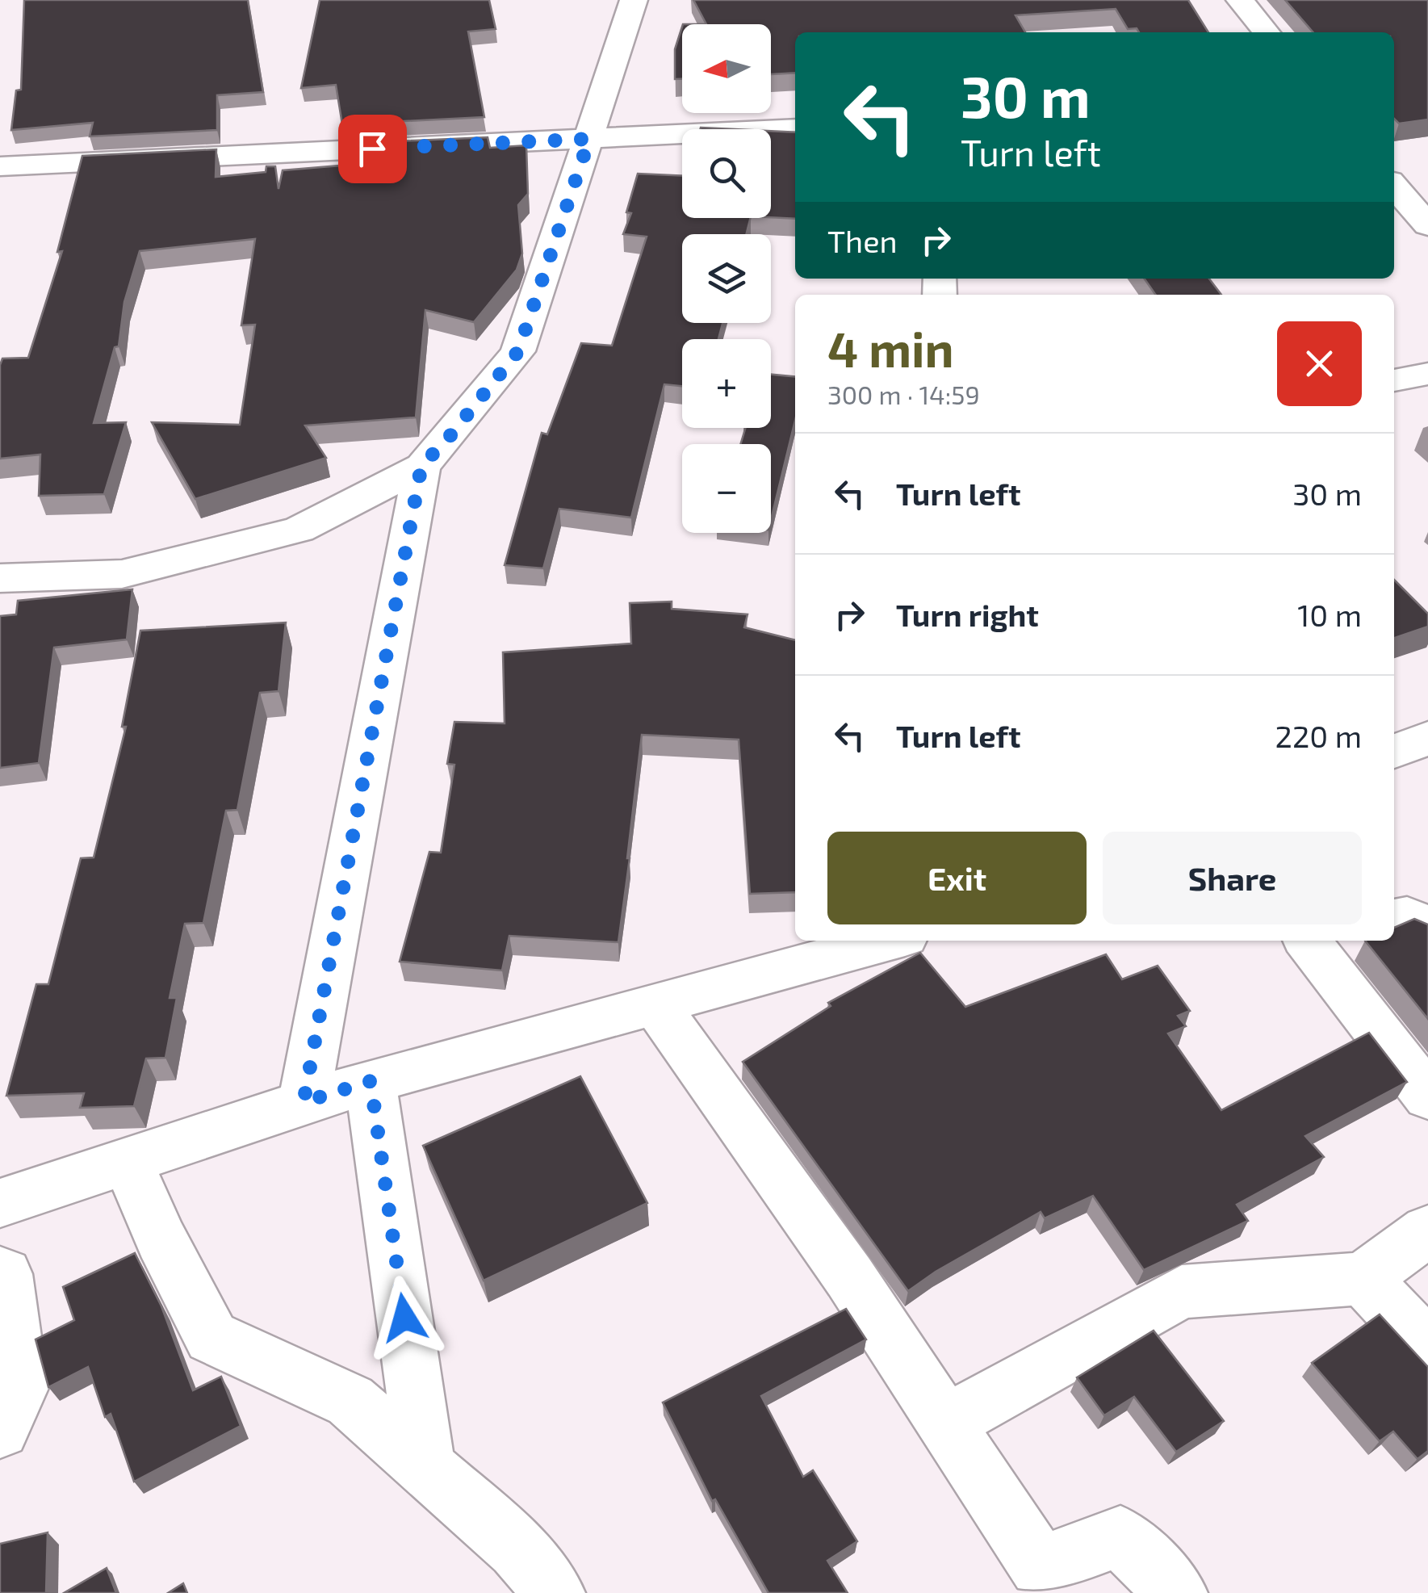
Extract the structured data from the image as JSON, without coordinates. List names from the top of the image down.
{
  "north": "left",
  "page": {
    "map_buttons": ["+", "−"],
    "turn": ["30 m", "Turn left"],
    "then": "Then",
    "heading": ["4 min", "300 m · 14:59"],
    "list": [
      {
        "name": "Turn left",
        "value": "30 m"
      },
      {
        "name": "Turn right",
        "value": "10 m"
      },
      {
        "name": "Turn left",
        "value": "220 m"
      }
    ],
    "buttons": ["Exit", "Share"]
  }
}
